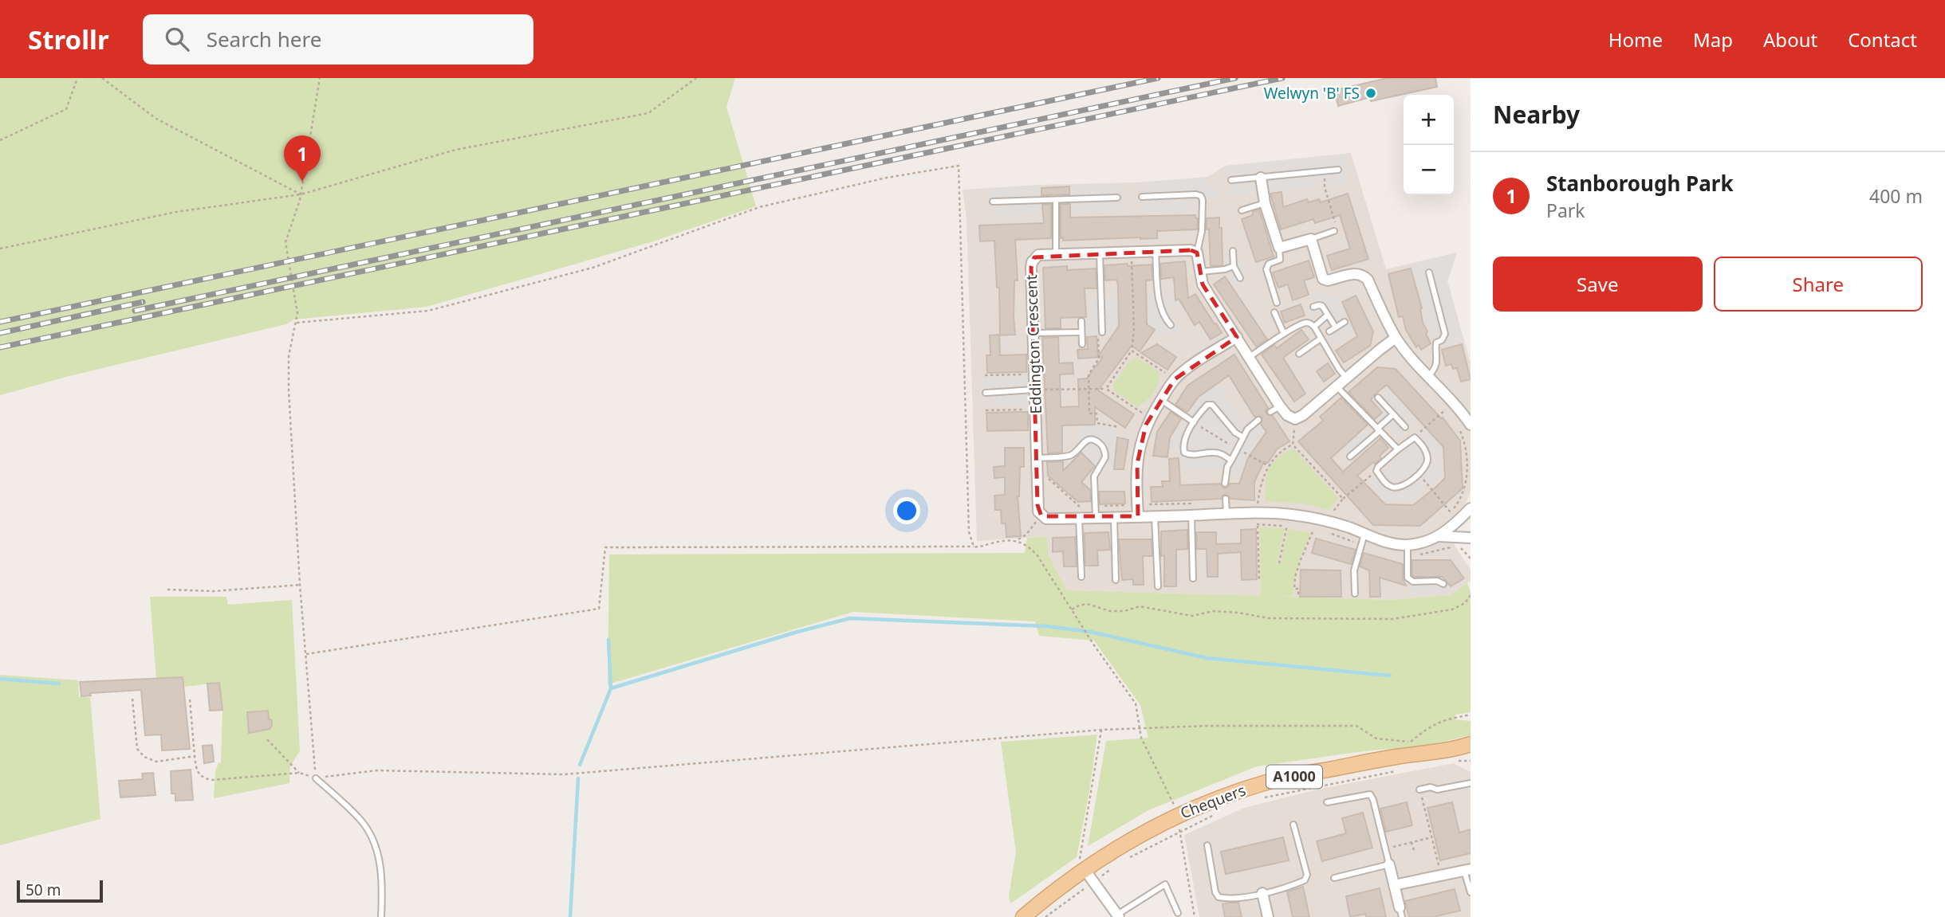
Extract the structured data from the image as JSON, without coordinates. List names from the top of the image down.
{
  "streets": {
    "main road": ["A1000", "Chequers"],
    "street": ["Eddington Crescent"]
  },
  "places": ["Welwyn 'B' FS"],
  "scale_bar": "50 m",
  "page": {
    "header": "Strollr",
    "search": "Search here",
    "nav": [
      "Home",
      "Map",
      "About",
      "Contact"
    ],
    "heading": "Nearby",
    "map_buttons": ["+", "−"],
    "pins": "1",
    "list": [
      {
        "mark": "1",
        "name": "Stanborough Park",
        "note": "Park",
        "value": "400 m"
      }
    ],
    "buttons": ["Save", "Share"],
    "scale": "50 m"
  }
}
